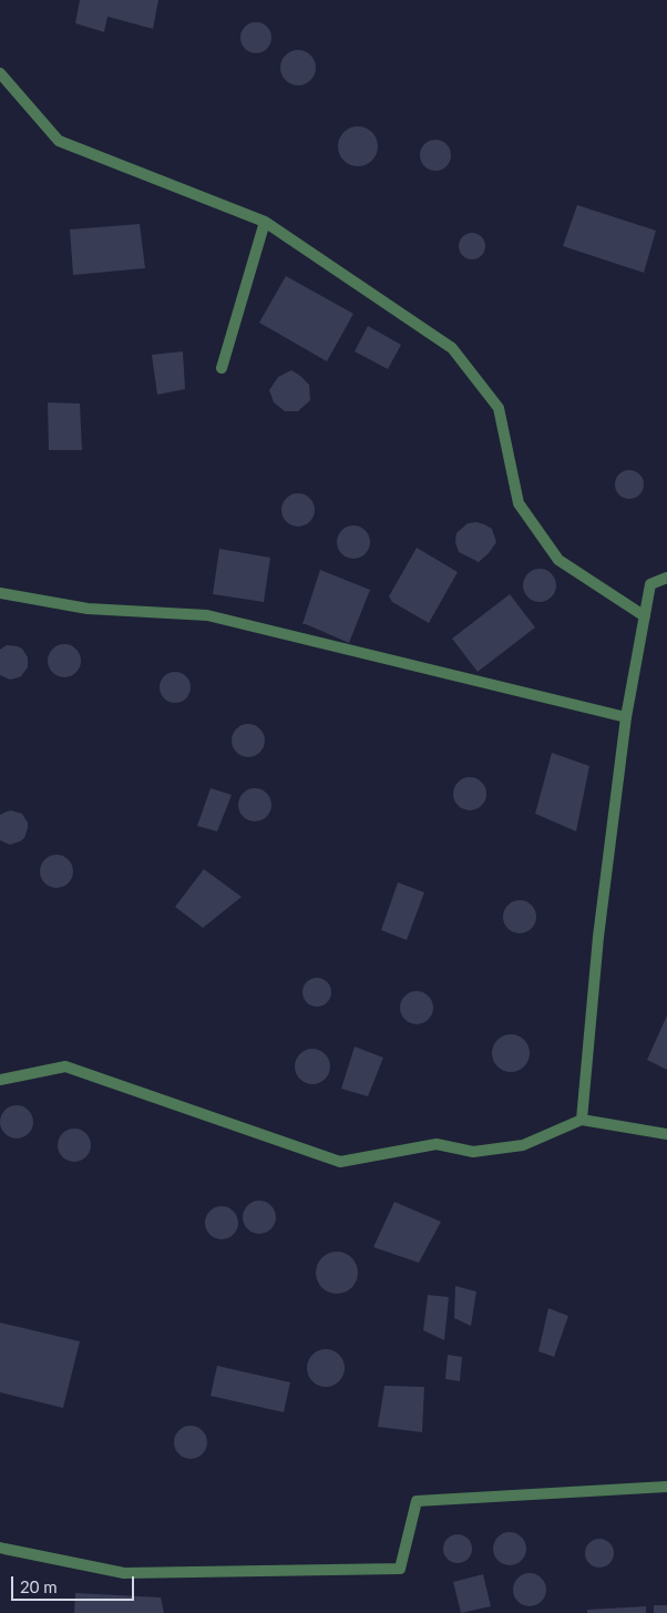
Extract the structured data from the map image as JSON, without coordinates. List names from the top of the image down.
{
  "scale_bar": "20 m"
}
